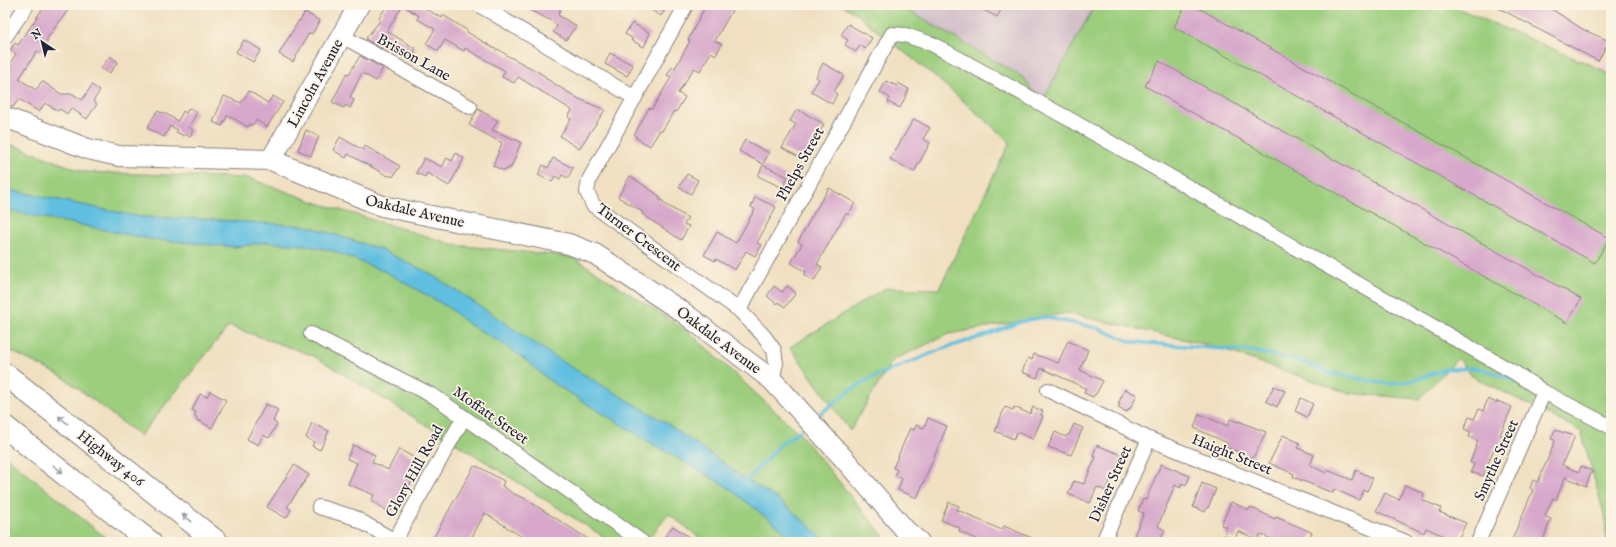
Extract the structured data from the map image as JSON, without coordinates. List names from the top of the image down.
{
  "streets": {
    "highway": ["Highway 406"],
    "street": [
      "Brisson Lane",
      "Lincoln Avenue",
      "Phelps Street",
      "Oakdale Avenue",
      "Turner Crescent",
      "Moffatt Street",
      "Haight Street",
      "Smythe Street",
      "Glory Hill Road",
      "Disher Street"
    ]
  },
  "crossings": [
    ["Brisson Lane", "Lincoln Avenue"],
    ["Lincoln Avenue", "Oakdale Avenue"],
    ["Phelps Street", "Turner Crescent"],
    ["Phelps Street", "Smythe Street"],
    ["Oakdale Avenue", "Turner Crescent"],
    ["Moffatt Street", "Glory Hill Road"],
    ["Haight Street", "Disher Street"]
  ],
  "north": "top left"
}
